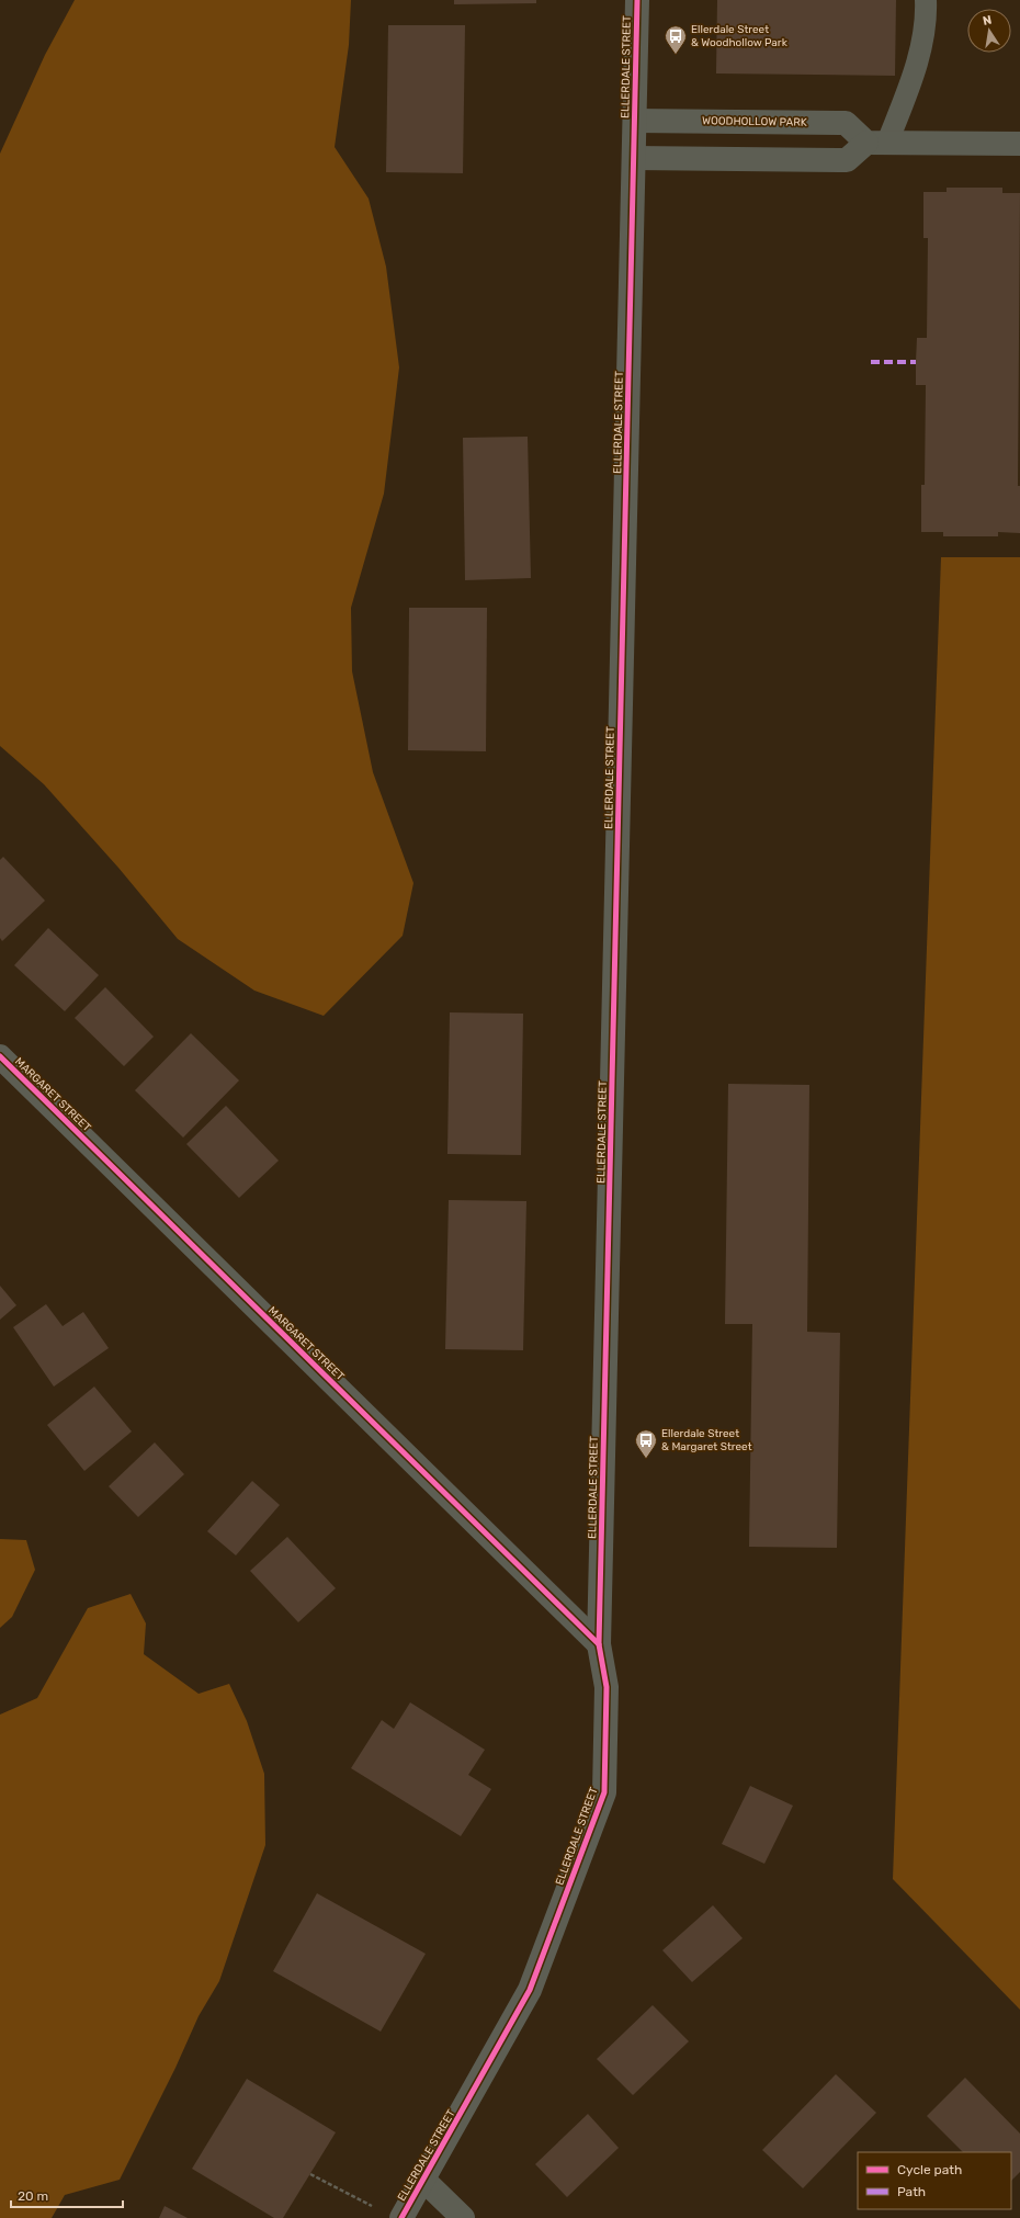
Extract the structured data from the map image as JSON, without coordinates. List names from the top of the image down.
{
  "streets": {
    "street": ["ELLERDALE STREET", "WOODHOLLOW PARK", "MARGARET STREET"]
  },
  "crossings": [
    ["ELLERDALE STREET", "WOODHOLLOW PARK"],
    ["ELLERDALE STREET", "MARGARET STREET"]
  ],
  "places": {
    "bus stop": ["Ellerdale Street & Woodhollow Park", "Ellerdale Street & Margaret Street"]
  },
  "legend": ["Cycle path", "Path"],
  "scale_bar": "20 m",
  "north": "top"
}
